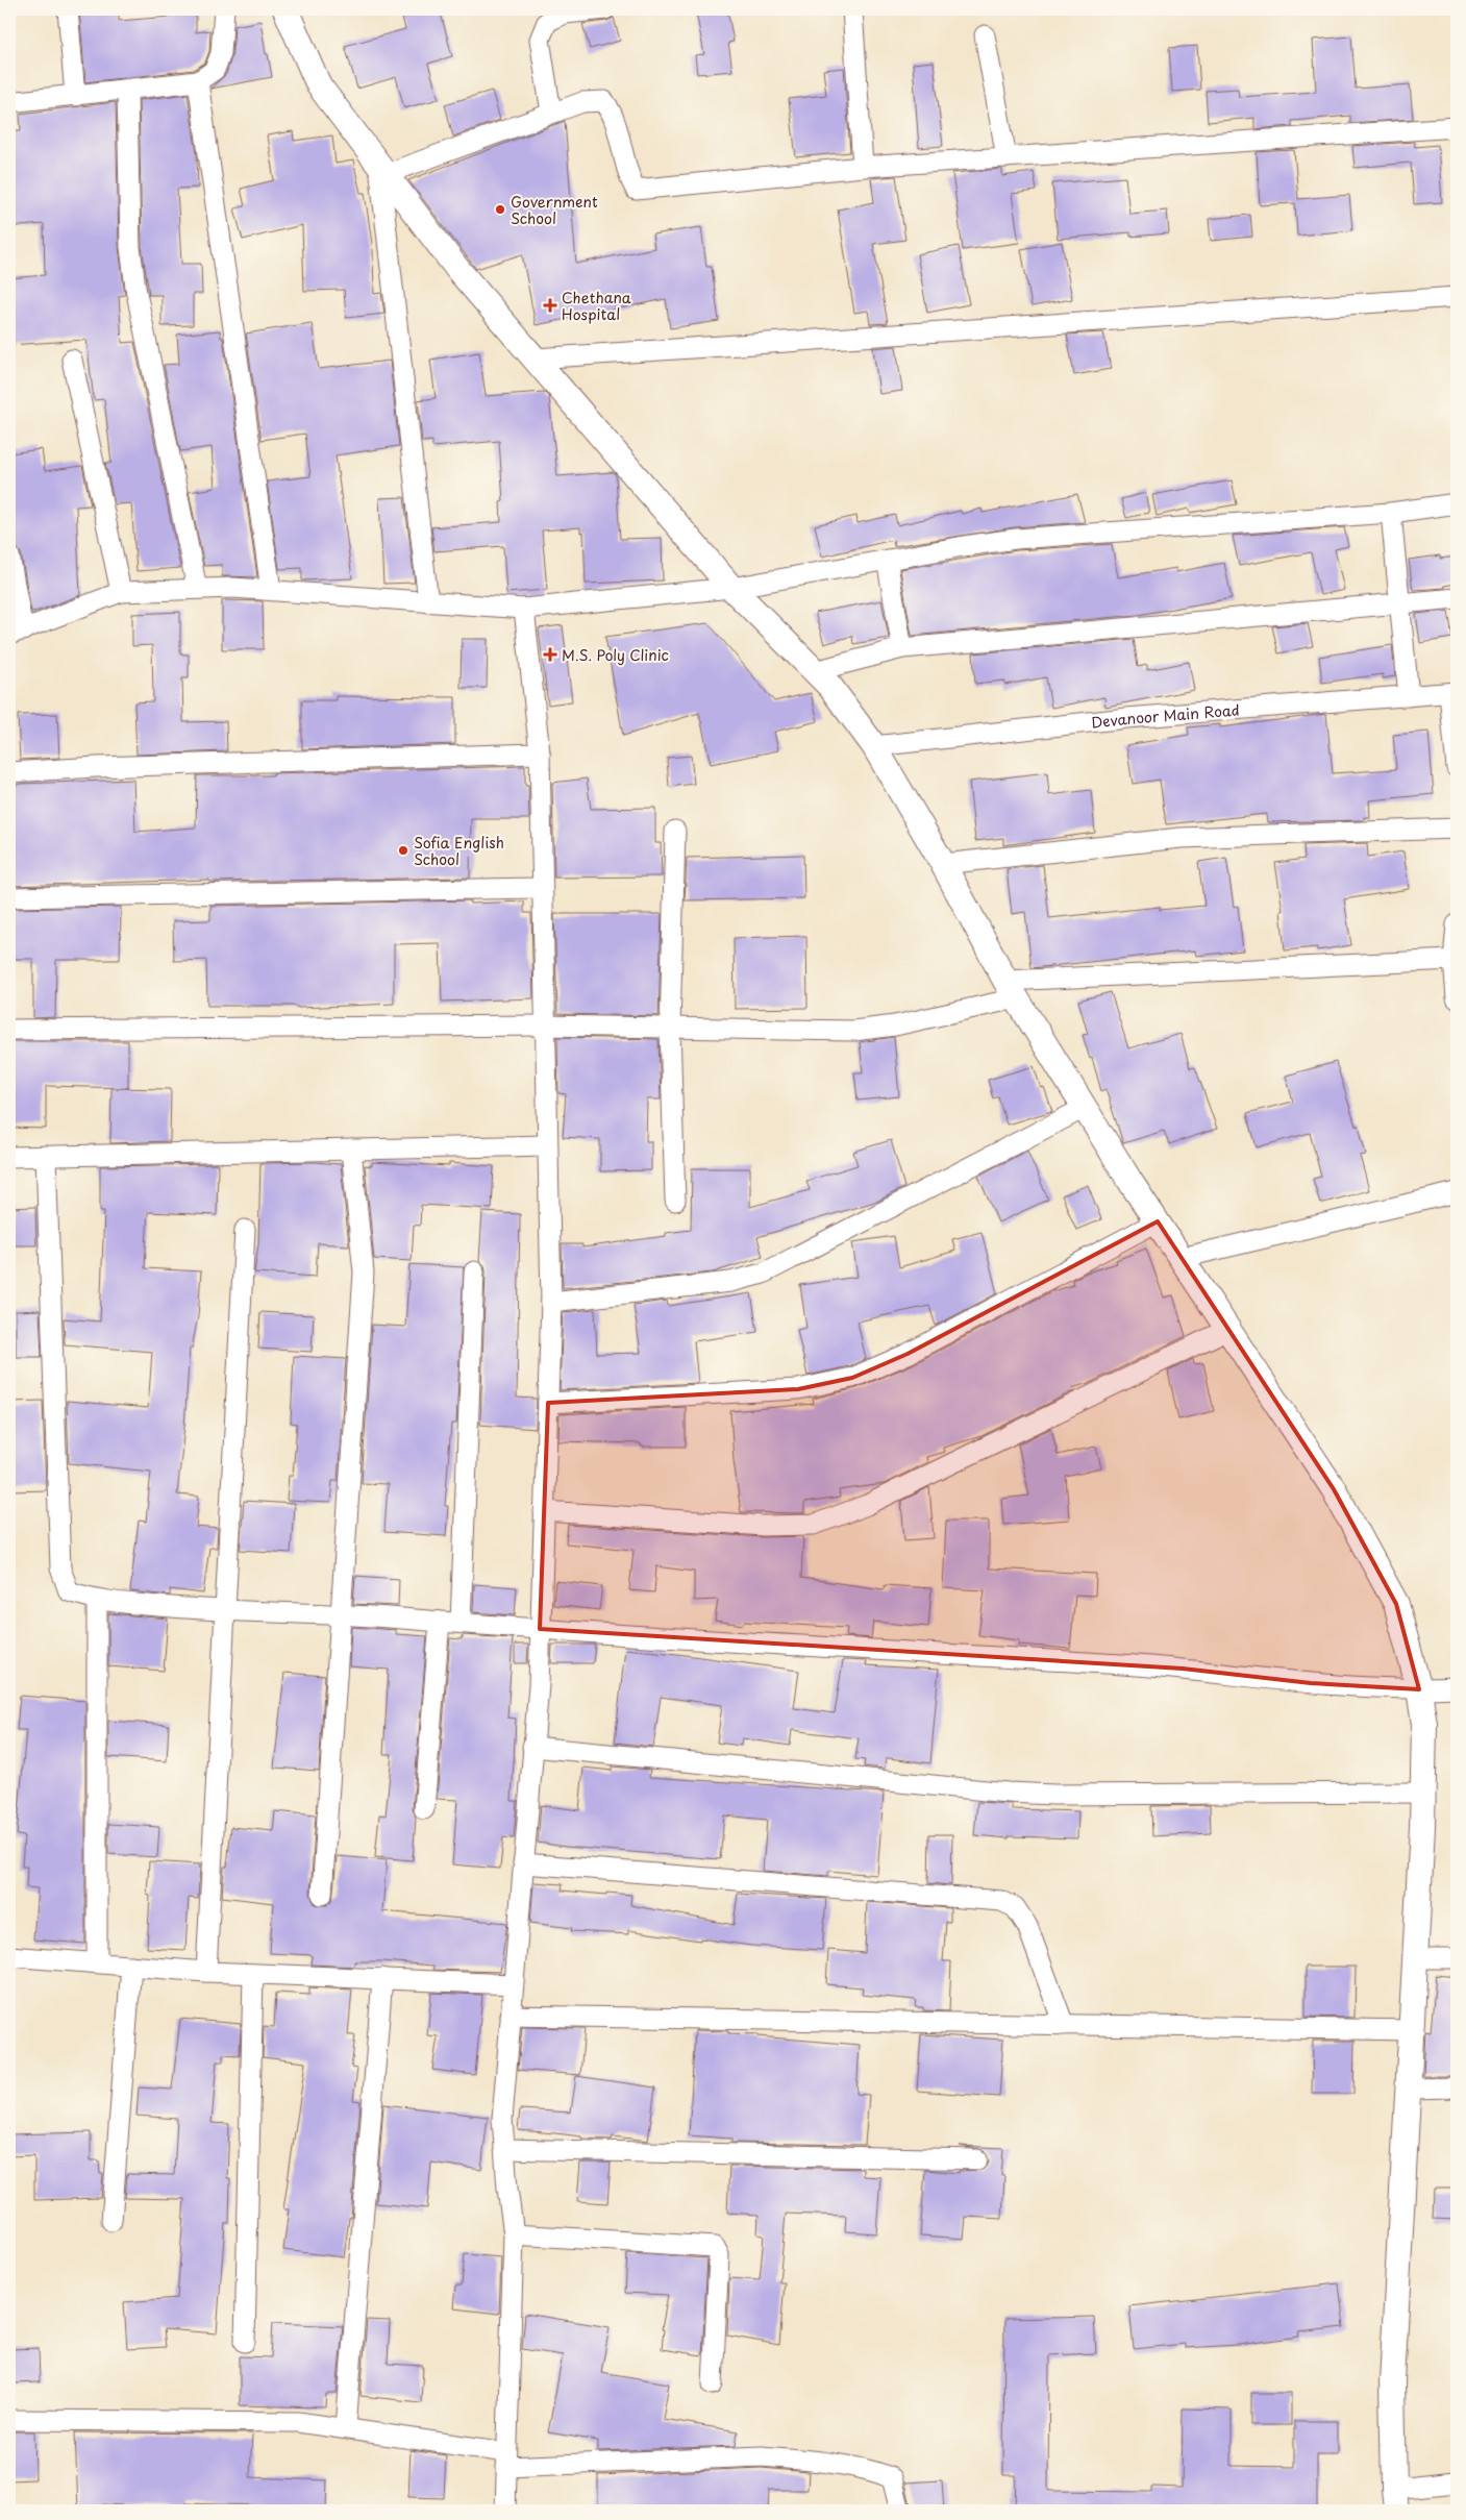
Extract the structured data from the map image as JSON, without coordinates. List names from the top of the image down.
{
  "streets": {
    "street": ["Devanoor Main Road"]
  },
  "places": {
    "other": ["Government School", "Sofia English School"],
    "health": ["Chethana Hospital", "M.S. Poly Clinic"]
  }
}
